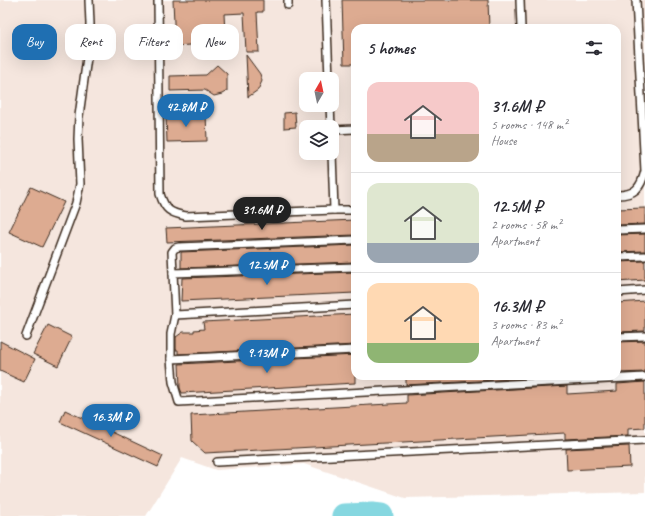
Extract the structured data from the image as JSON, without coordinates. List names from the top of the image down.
{
  "north": "top",
  "page": {
    "chip": [
      "Buy",
      "Rent",
      "Filters",
      "New"
    ],
    "heading": "5 homes",
    "list": [
      {
        "name": "31.6M ₽",
        "note": "5 rooms · 148 m² · House"
      },
      {
        "name": "12.5M ₽",
        "note": "2 rooms · 58 m² · Apartment"
      },
      {
        "name": "16.3M ₽",
        "note": "3 rooms · 83 m² · Apartment"
      }
    ],
    "price": [
      "42.8M ₽",
      "31.6M ₽",
      "12.5M ₽",
      "9.13M ₽",
      "16.3M ₽"
    ]
  }
}
